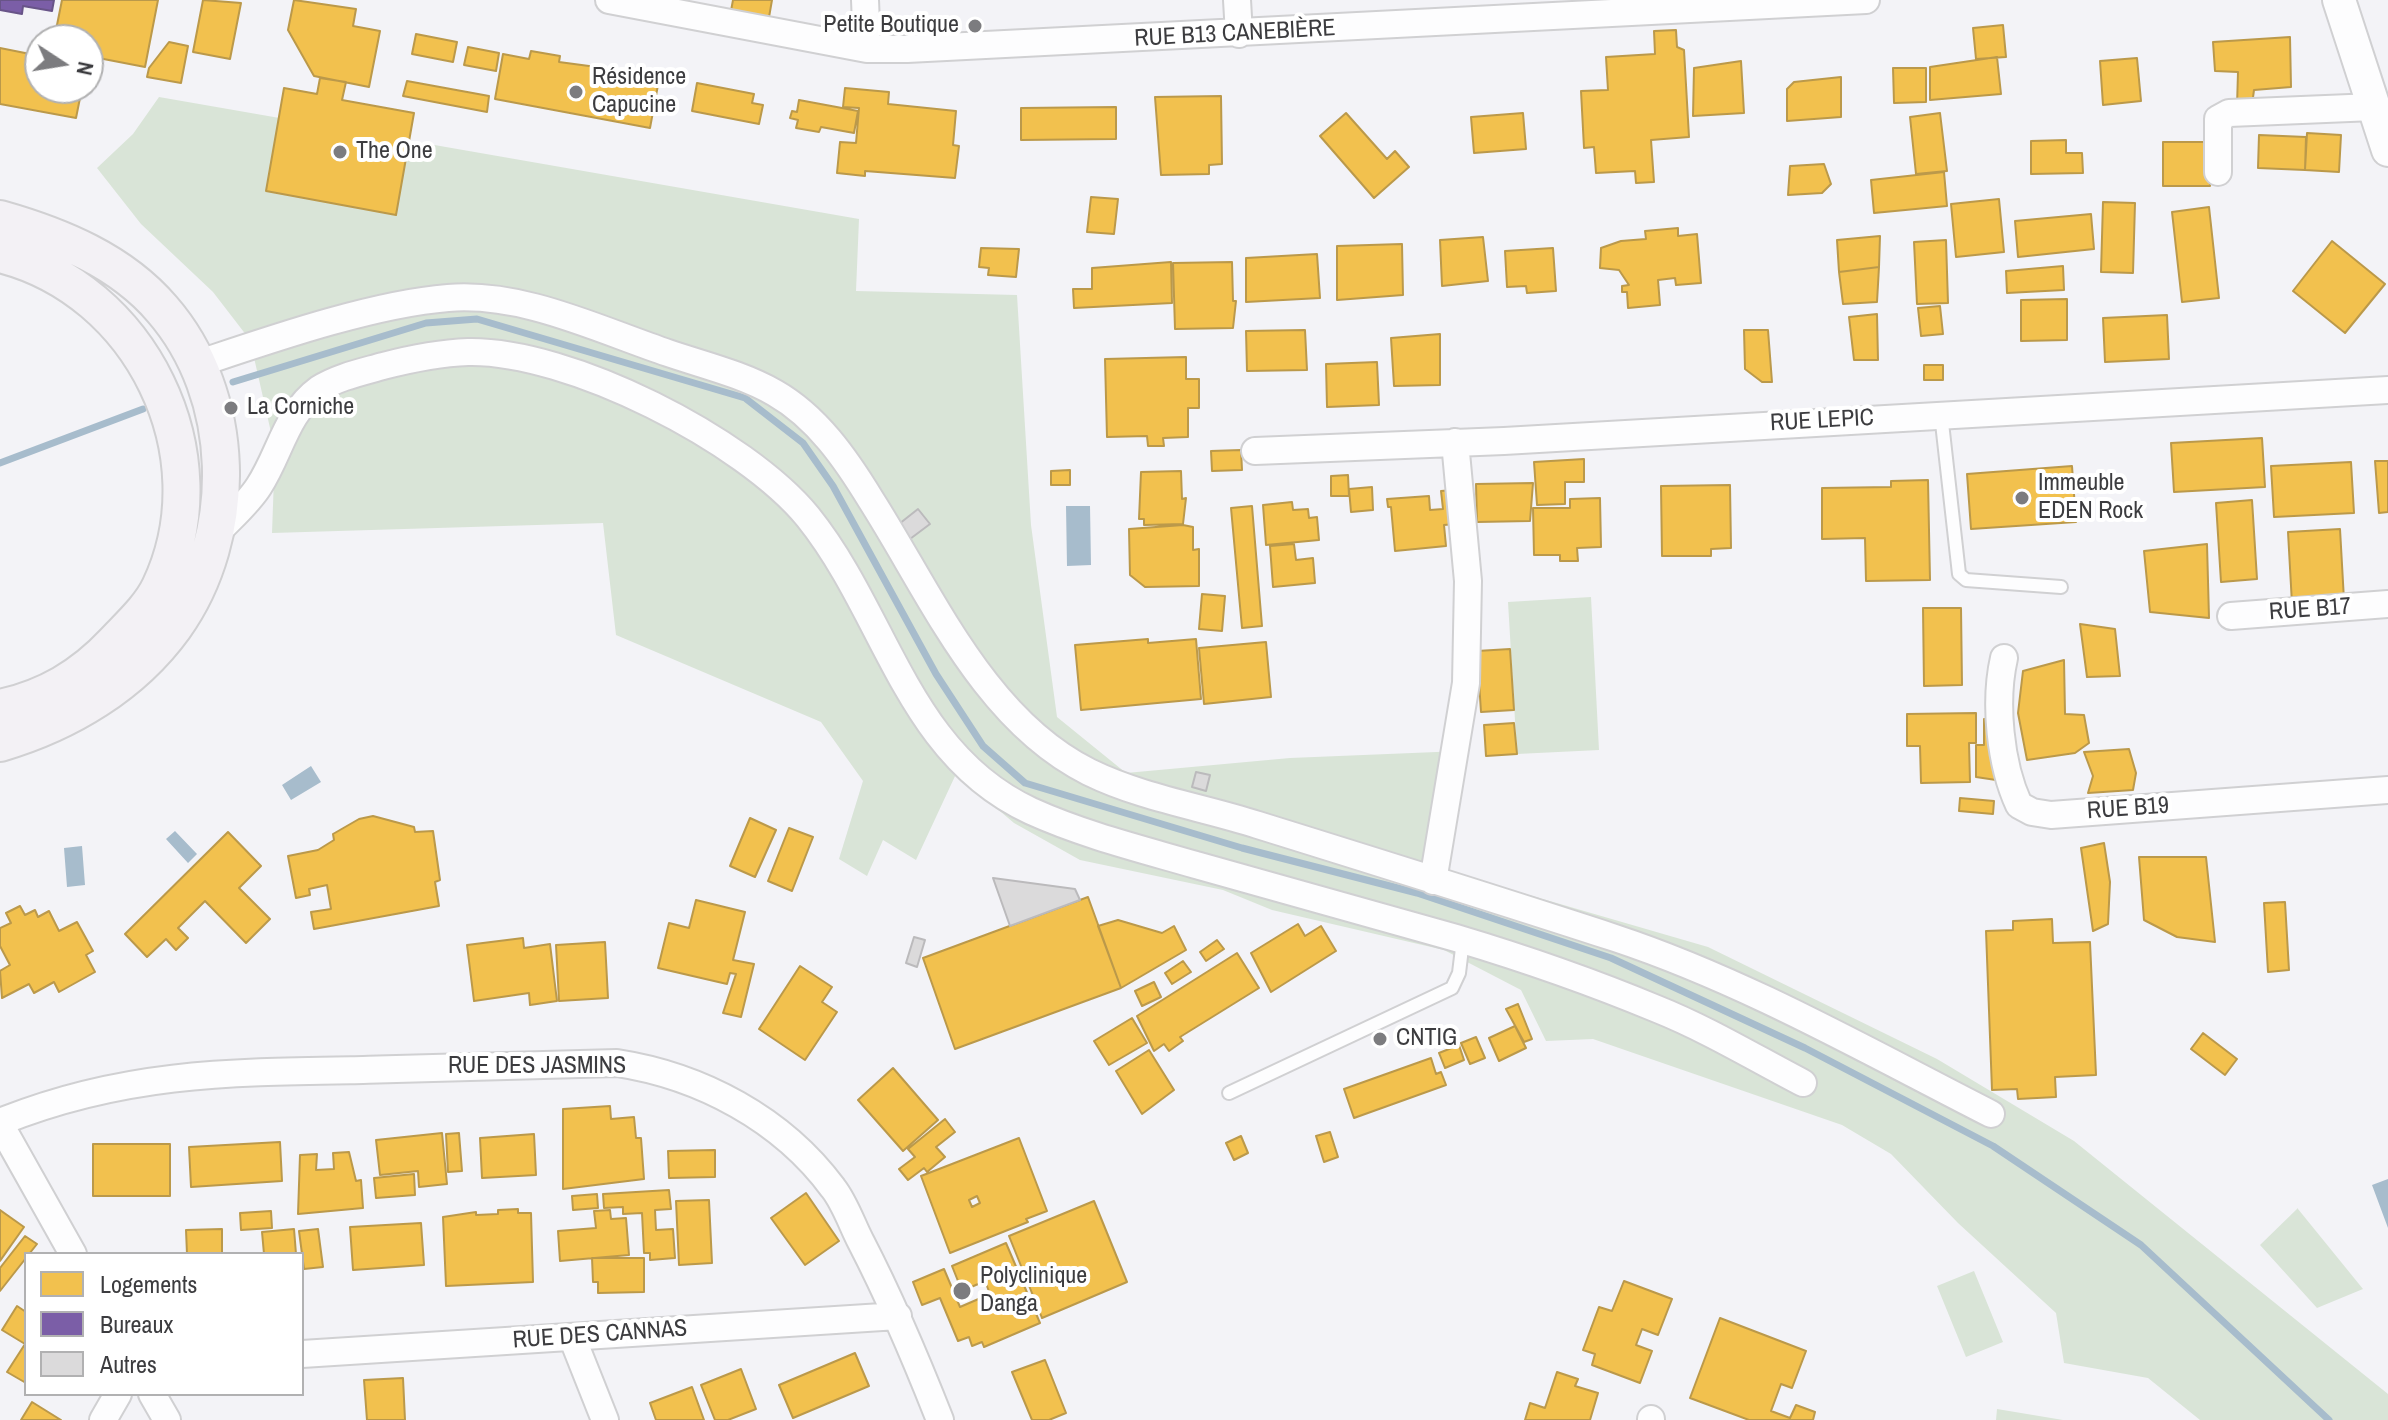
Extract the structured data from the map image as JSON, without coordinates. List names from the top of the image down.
{
  "streets": {
    "street": [
      "RUE B13 CANEBIÈRE",
      "RUE LEPIC",
      "RUE B17",
      "RUE B19",
      "RUE DES JASMINS",
      "RUE DES CANNAS"
    ]
  },
  "crossings": [
    ["RUE DES JASMINS", "RUE DES CANNAS"]
  ],
  "places": [
    "Petite Boutique",
    "Résidence Capucine",
    "The One",
    "La Corniche",
    "Immeuble EDEN Rock",
    "CNTIG",
    "Polyclinique Danga"
  ],
  "legend": ["Logements", "Bureaux", "Autres"],
  "north": "right"
}
